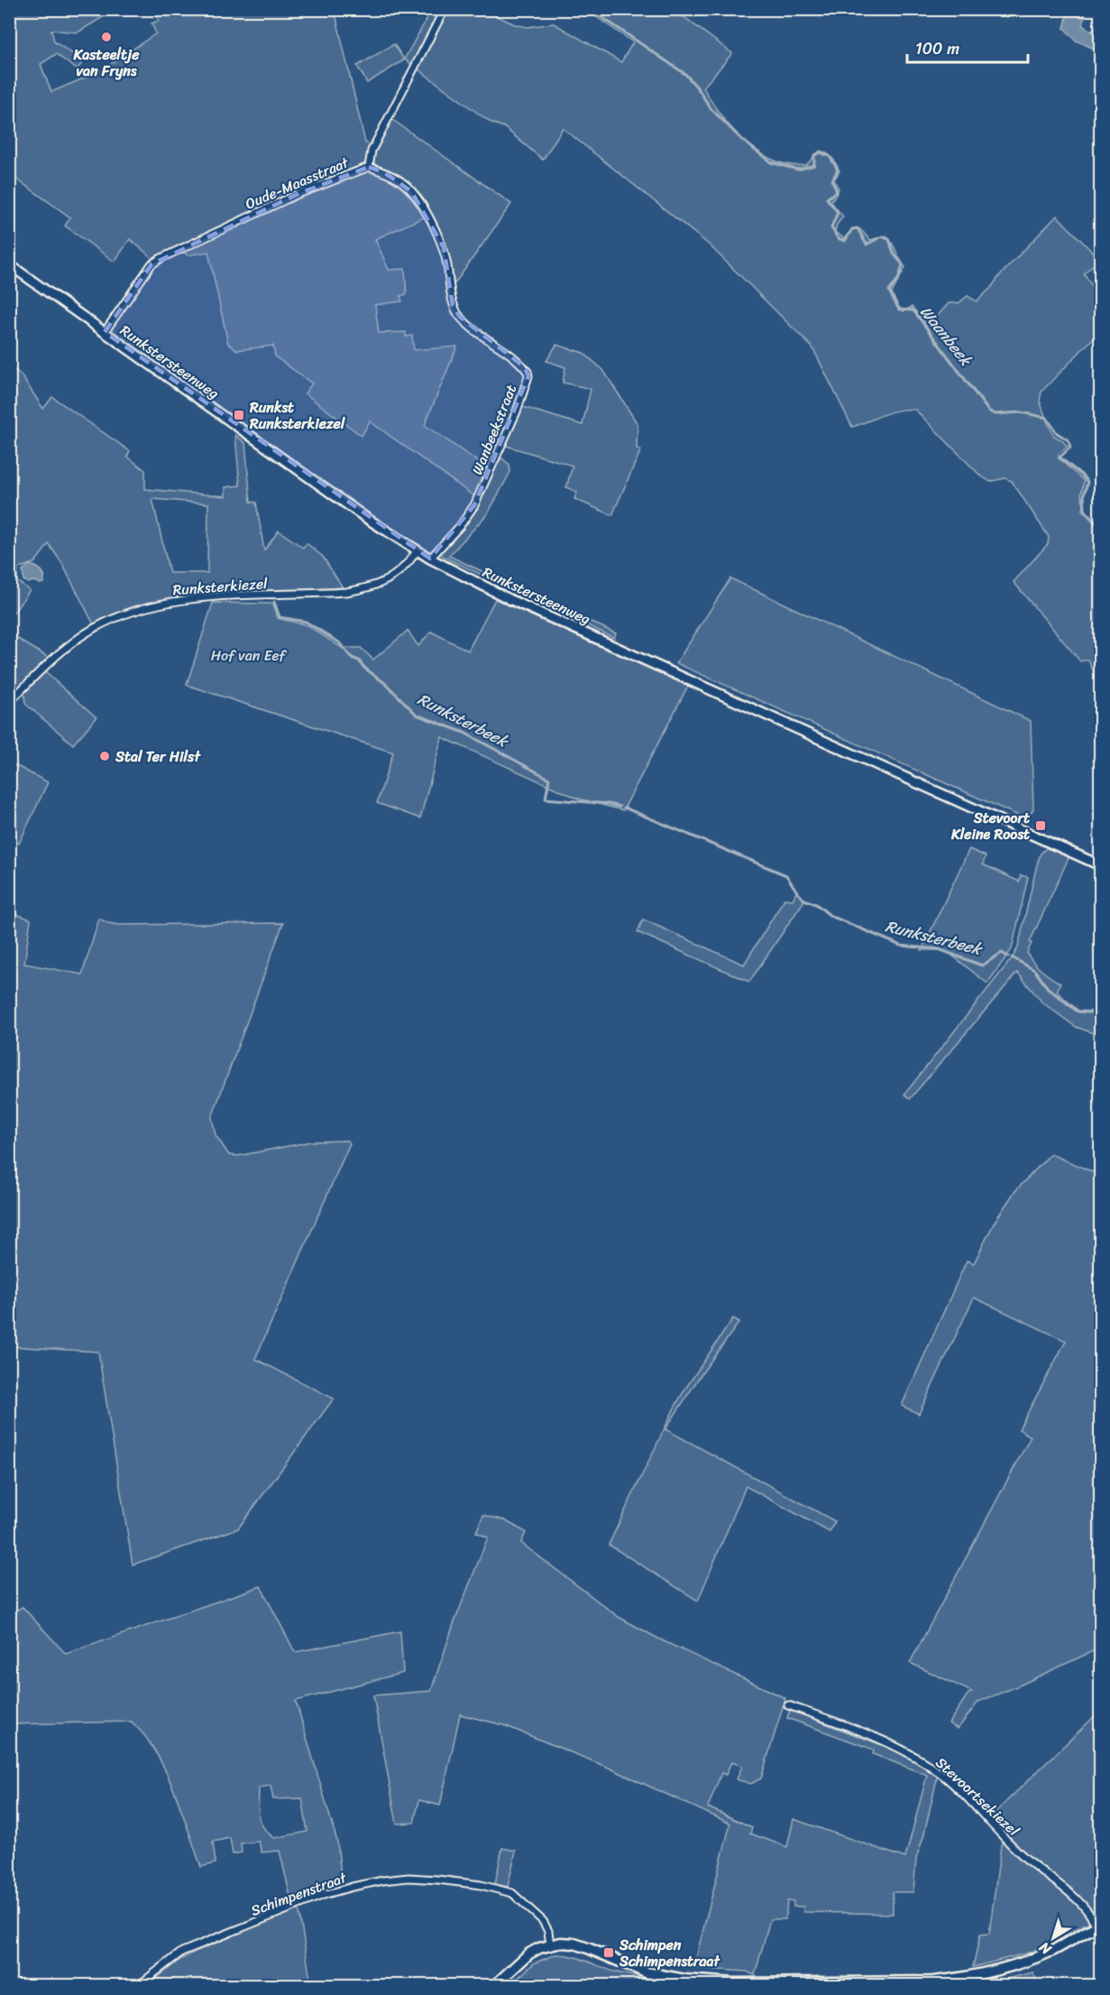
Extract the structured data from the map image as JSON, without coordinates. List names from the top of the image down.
{
  "streets": {
    "street": [
      "Oude-Maasstraat",
      "Runkstersteenweg",
      "Wanbeekstraat",
      "Runksterkiezel",
      "Stevoortsekiezel",
      "Schimpenstraat"
    ]
  },
  "crossings": [
    ["Oude-Maasstraat", "Runkstersteenweg"],
    ["Oude-Maasstraat", "Wanbeekstraat"],
    ["Runkstersteenweg", "Wanbeekstraat"],
    ["Runkstersteenweg", "Runksterkiezel"]
  ],
  "water": ["Waanbeek", "Runksterbeek"],
  "parks": ["Hof van Eef"],
  "places": {
    "other": ["Kasteeltje van Fryns", "Stal Ter Hilst"],
    "transit": ["Runkst Runksterkiezel", "Stevoort Kleine Roost", "Schimpen Schimpenstraat"]
  },
  "scale_bar": "100 m",
  "north": "bottom left"
}
